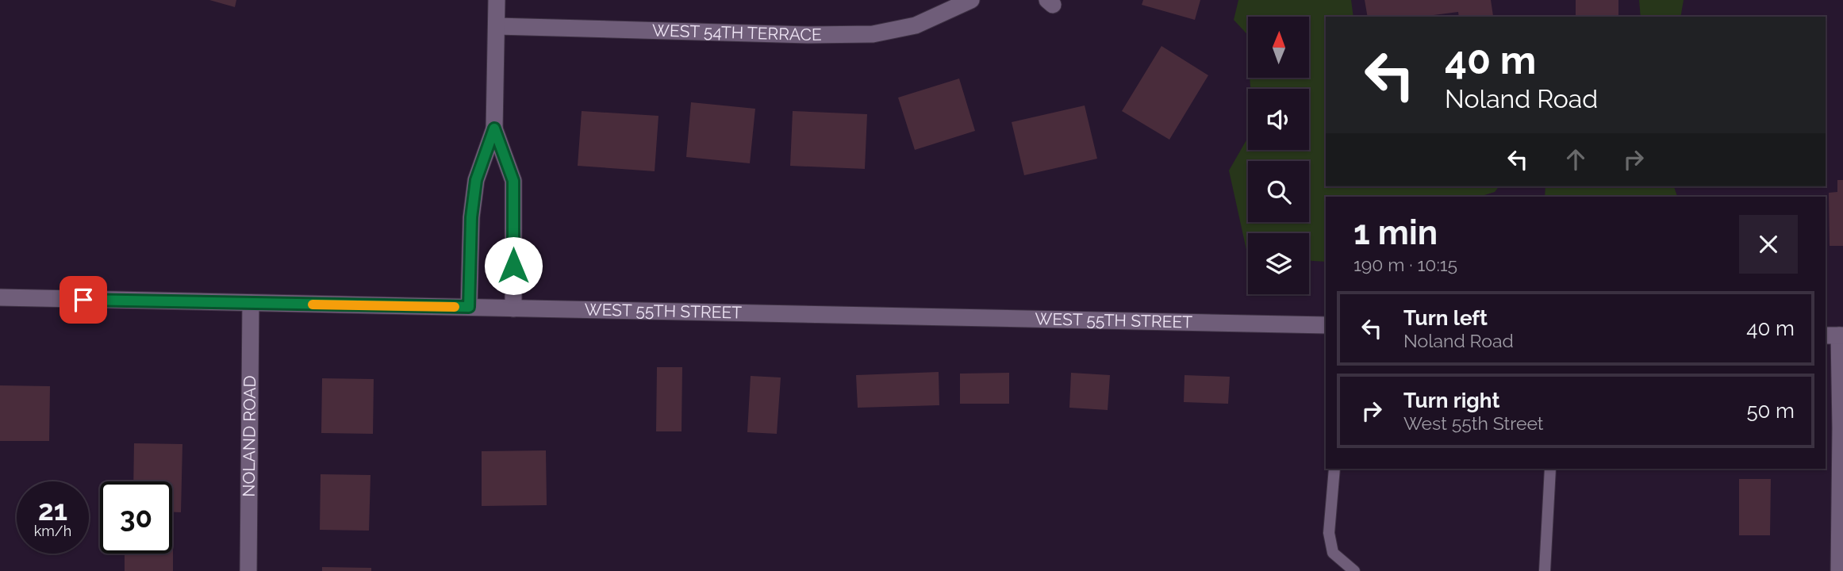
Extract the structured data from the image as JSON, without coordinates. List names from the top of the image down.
{
  "streets": {
    "street": ["WEST 54TH TERRACE", "WEST 55TH STREET", "NOLAND ROAD"]
  },
  "crossings": [
    ["WEST 55TH STREET", "NOLAND ROAD"]
  ],
  "north": "top",
  "page": {
    "turn": ["40 m", "Noland Road"],
    "heading": ["1 min", "190 m · 10:15"],
    "list": [
      {
        "name": "Turn left",
        "note": "Noland Road",
        "value": "40 m"
      },
      {
        "name": "Turn right",
        "note": "West 55th Street",
        "value": "50 m"
      }
    ],
    "speed": "21 km/h",
    "limit": "30"
  }
}
